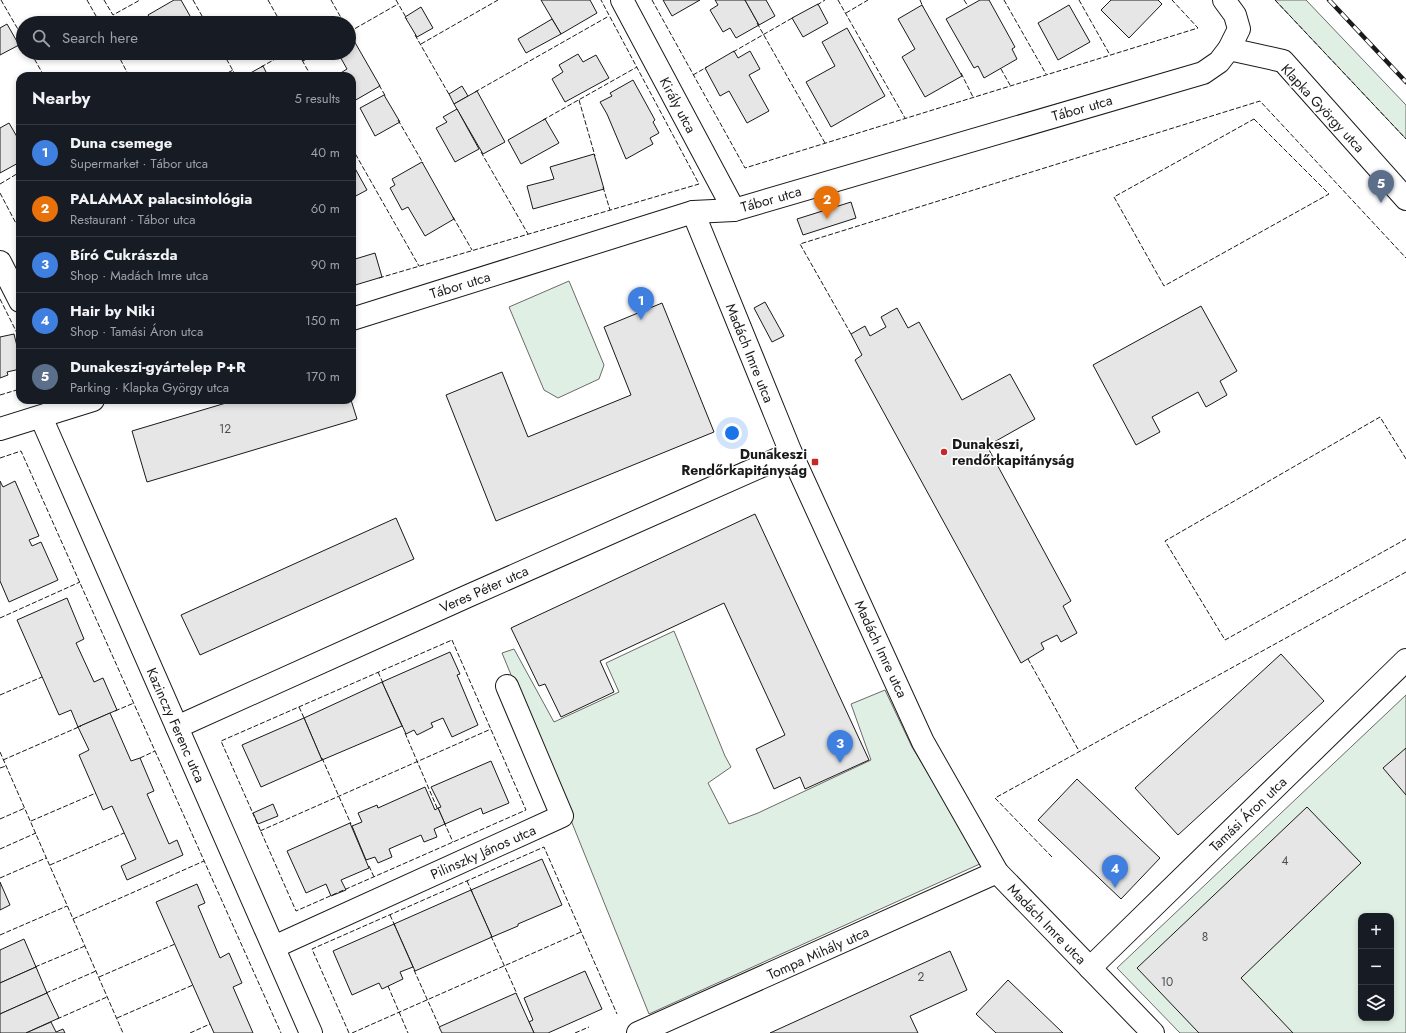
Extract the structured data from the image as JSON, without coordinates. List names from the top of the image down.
{
  "streets": {
    "street": [
      "Király utca",
      "Tábor utca",
      "Klapka György utca",
      "Madách Imre utca",
      "Veres Péter utca",
      "Kazinczy Ferenc utca",
      "Tamási Áron utca",
      "Pilinszky János utca",
      "Tompa Mihály utca"
    ]
  },
  "crossings": [
    ["Király utca", "Tábor utca"],
    ["Tábor utca", "Klapka György utca"],
    ["Tábor utca", "Madách Imre utca"],
    ["Madách Imre utca", "Veres Péter utca"],
    ["Madách Imre utca", "Tamási Áron utca"],
    ["Madách Imre utca", "Tompa Mihály utca"],
    ["Veres Péter utca", "Kazinczy Ferenc utca"],
    ["Kazinczy Ferenc utca", "Pilinszky János utca"]
  ],
  "places": {
    "other": ["Dunakeszi, rendőrkapitányság"],
    "transit": ["Dunakeszi Rendőrkapitányság"]
  },
  "house_numbers": [
    "12",
    "4",
    "8",
    "2",
    "10"
  ],
  "page": {
    "search": "Search here",
    "heading": ["Nearby", "5 results"],
    "list": [
      {
        "mark": "1",
        "name": "Duna csemege",
        "note": "Supermarket · Tábor utca",
        "value": "40 m"
      },
      {
        "mark": "2",
        "name": "PALAMAX palacsintológia",
        "note": "Restaurant · Tábor utca",
        "value": "60 m"
      },
      {
        "mark": "3",
        "name": "Bíró Cukrászda",
        "note": "Shop · Madách Imre utca",
        "value": "90 m"
      },
      {
        "mark": "4",
        "name": "Hair by Niki",
        "note": "Shop · Tamási Áron utca",
        "value": "150 m"
      },
      {
        "mark": "5",
        "name": "Dunakeszi-gyártelep P+R",
        "note": "Parking · Klapka György utca",
        "value": "170 m"
      }
    ],
    "pins": [
      "5",
      "2",
      "1",
      "3",
      "4"
    ],
    "map_buttons": ["+", "−"]
  }
}
